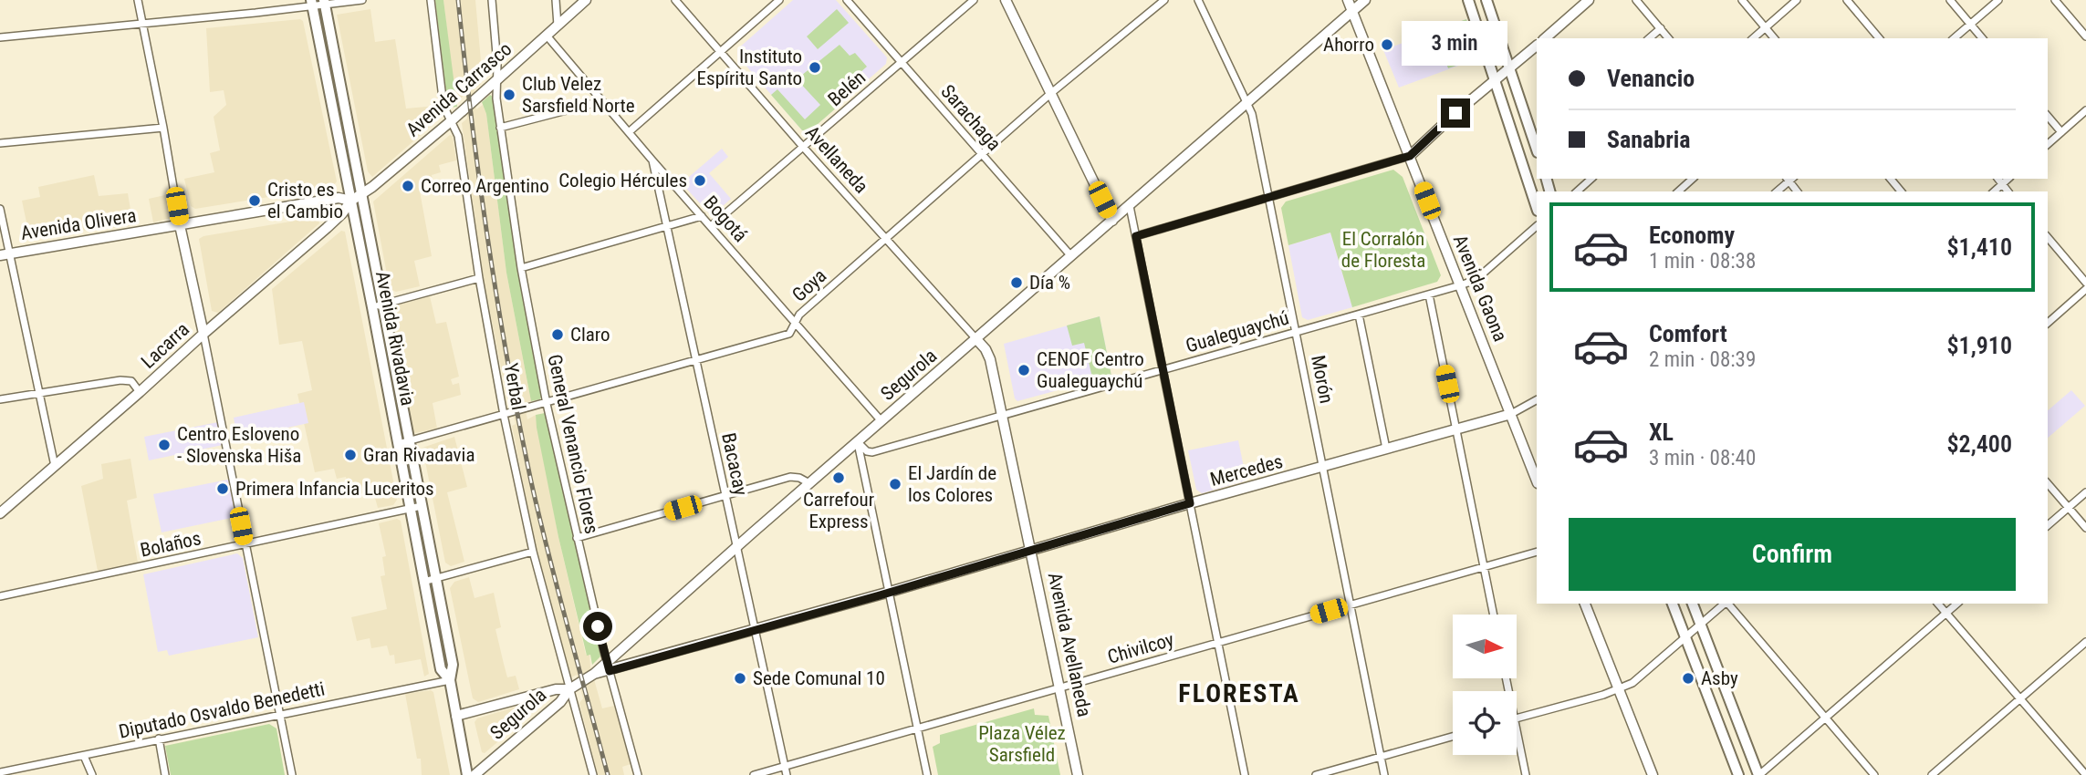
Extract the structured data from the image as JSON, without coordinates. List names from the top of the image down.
{
  "streets": {
    "main road": ["Avenida Rivadavia"],
    "street": [
      "Belén",
      "Avenida Carrasco",
      "Sarachaga",
      "Avellaneda",
      "Bogotá",
      "Avenida Olivera",
      "Goya",
      "Avenida Gaona",
      "Gualeguaychú",
      "Lacarra",
      "Segurola",
      "Morón",
      "Yerbal",
      "General Venancio Flores",
      "Bacacay",
      "Mercedes",
      "Bolaños",
      "Avenida Avellaneda",
      "Chivilcoy",
      "Diputado Osvaldo Benedetti"
    ]
  },
  "crossings": [
    ["Belén", "Sarachaga"],
    ["Belén", "Avellaneda"],
    ["Belén", "Bogotá"],
    ["Avenida Carrasco", "Bogotá"],
    ["Avenida Carrasco", "Avenida Olivera"],
    ["Avenida Carrasco", "Avenida Rivadavia"],
    ["Avenida Carrasco", "Lacarra"],
    ["Avenida Carrasco", "Yerbal"],
    ["Avenida Carrasco", "General Venancio Flores"],
    ["Sarachaga", "Goya"],
    ["Sarachaga", "Segurola"],
    ["Avellaneda", "Goya"],
    ["Avellaneda", "Segurola"],
    ["Avellaneda", "Avenida Avellaneda"],
    ["Bogotá", "Goya"],
    ["Bogotá", "Segurola"],
    ["Bogotá", "Bacacay"],
    ["Avenida Olivera", "Avenida Rivadavia"],
    ["Avenida Olivera", "Lacarra"],
    ["Goya", "Avenida Rivadavia"],
    ["Goya", "Yerbal"],
    ["Goya", "General Venancio Flores"],
    ["Goya", "Bacacay"],
    ["Avenida Gaona", "Gualeguaychú"],
    ["Avenida Gaona", "Segurola"],
    ["Avenida Gaona", "Mercedes"],
    ["Gualeguaychú", "Segurola"],
    ["Gualeguaychú", "Morón"],
    ["Gualeguaychú", "Avenida Avellaneda"],
    ["Avenida Rivadavia", "Lacarra"],
    ["Avenida Rivadavia", "Bolaños"],
    ["Avenida Rivadavia", "Diputado Osvaldo Benedetti"],
    ["Segurola", "Morón"],
    ["Segurola", "Yerbal"],
    ["Segurola", "General Venancio Flores"],
    ["Segurola", "Bacacay"],
    ["Segurola", "Mercedes"],
    ["Segurola", "Avenida Avellaneda"],
    ["Morón", "Mercedes"],
    ["Morón", "Chivilcoy"],
    ["General Venancio Flores", "Mercedes"],
    ["Bacacay", "Mercedes"],
    ["Bacacay", "Chivilcoy"],
    ["Mercedes", "Avenida Avellaneda"],
    ["Avenida Avellaneda", "Chivilcoy"]
  ],
  "districts": ["FLORESTA"],
  "parks": ["El Corralón de Floresta", "Plaza Vélez Sarsfield"],
  "places": [
    "Ahorro",
    "Instituto Espíritu Santo",
    "Club Velez Sarsfield Norte",
    "Colegio Hércules",
    "Correo Argentino",
    "Cristo es el Cambio",
    "Día %",
    "Claro",
    "CENOF Centro Gualeguaychú",
    "Centro Esloveno - Slovenska Hiša",
    "Gran Rivadavia",
    "Carrefour Express",
    "El Jardín de los Colores",
    "Primera Infancia Luceritos",
    "Sede Comunal 10",
    "Asby"
  ],
  "north": "right",
  "page": {
    "bubble": "3 min",
    "banner": ["Venancio", "Sanabria"],
    "list": [
      {
        "name": "Economy",
        "note": "1 min · 08:38",
        "value": "$1,410"
      },
      {
        "name": "Comfort",
        "note": "2 min · 08:39",
        "value": "$1,910"
      },
      {
        "name": "XL",
        "note": "3 min · 08:40",
        "value": "$2,400"
      }
    ],
    "buttons": "Confirm"
  }
}
